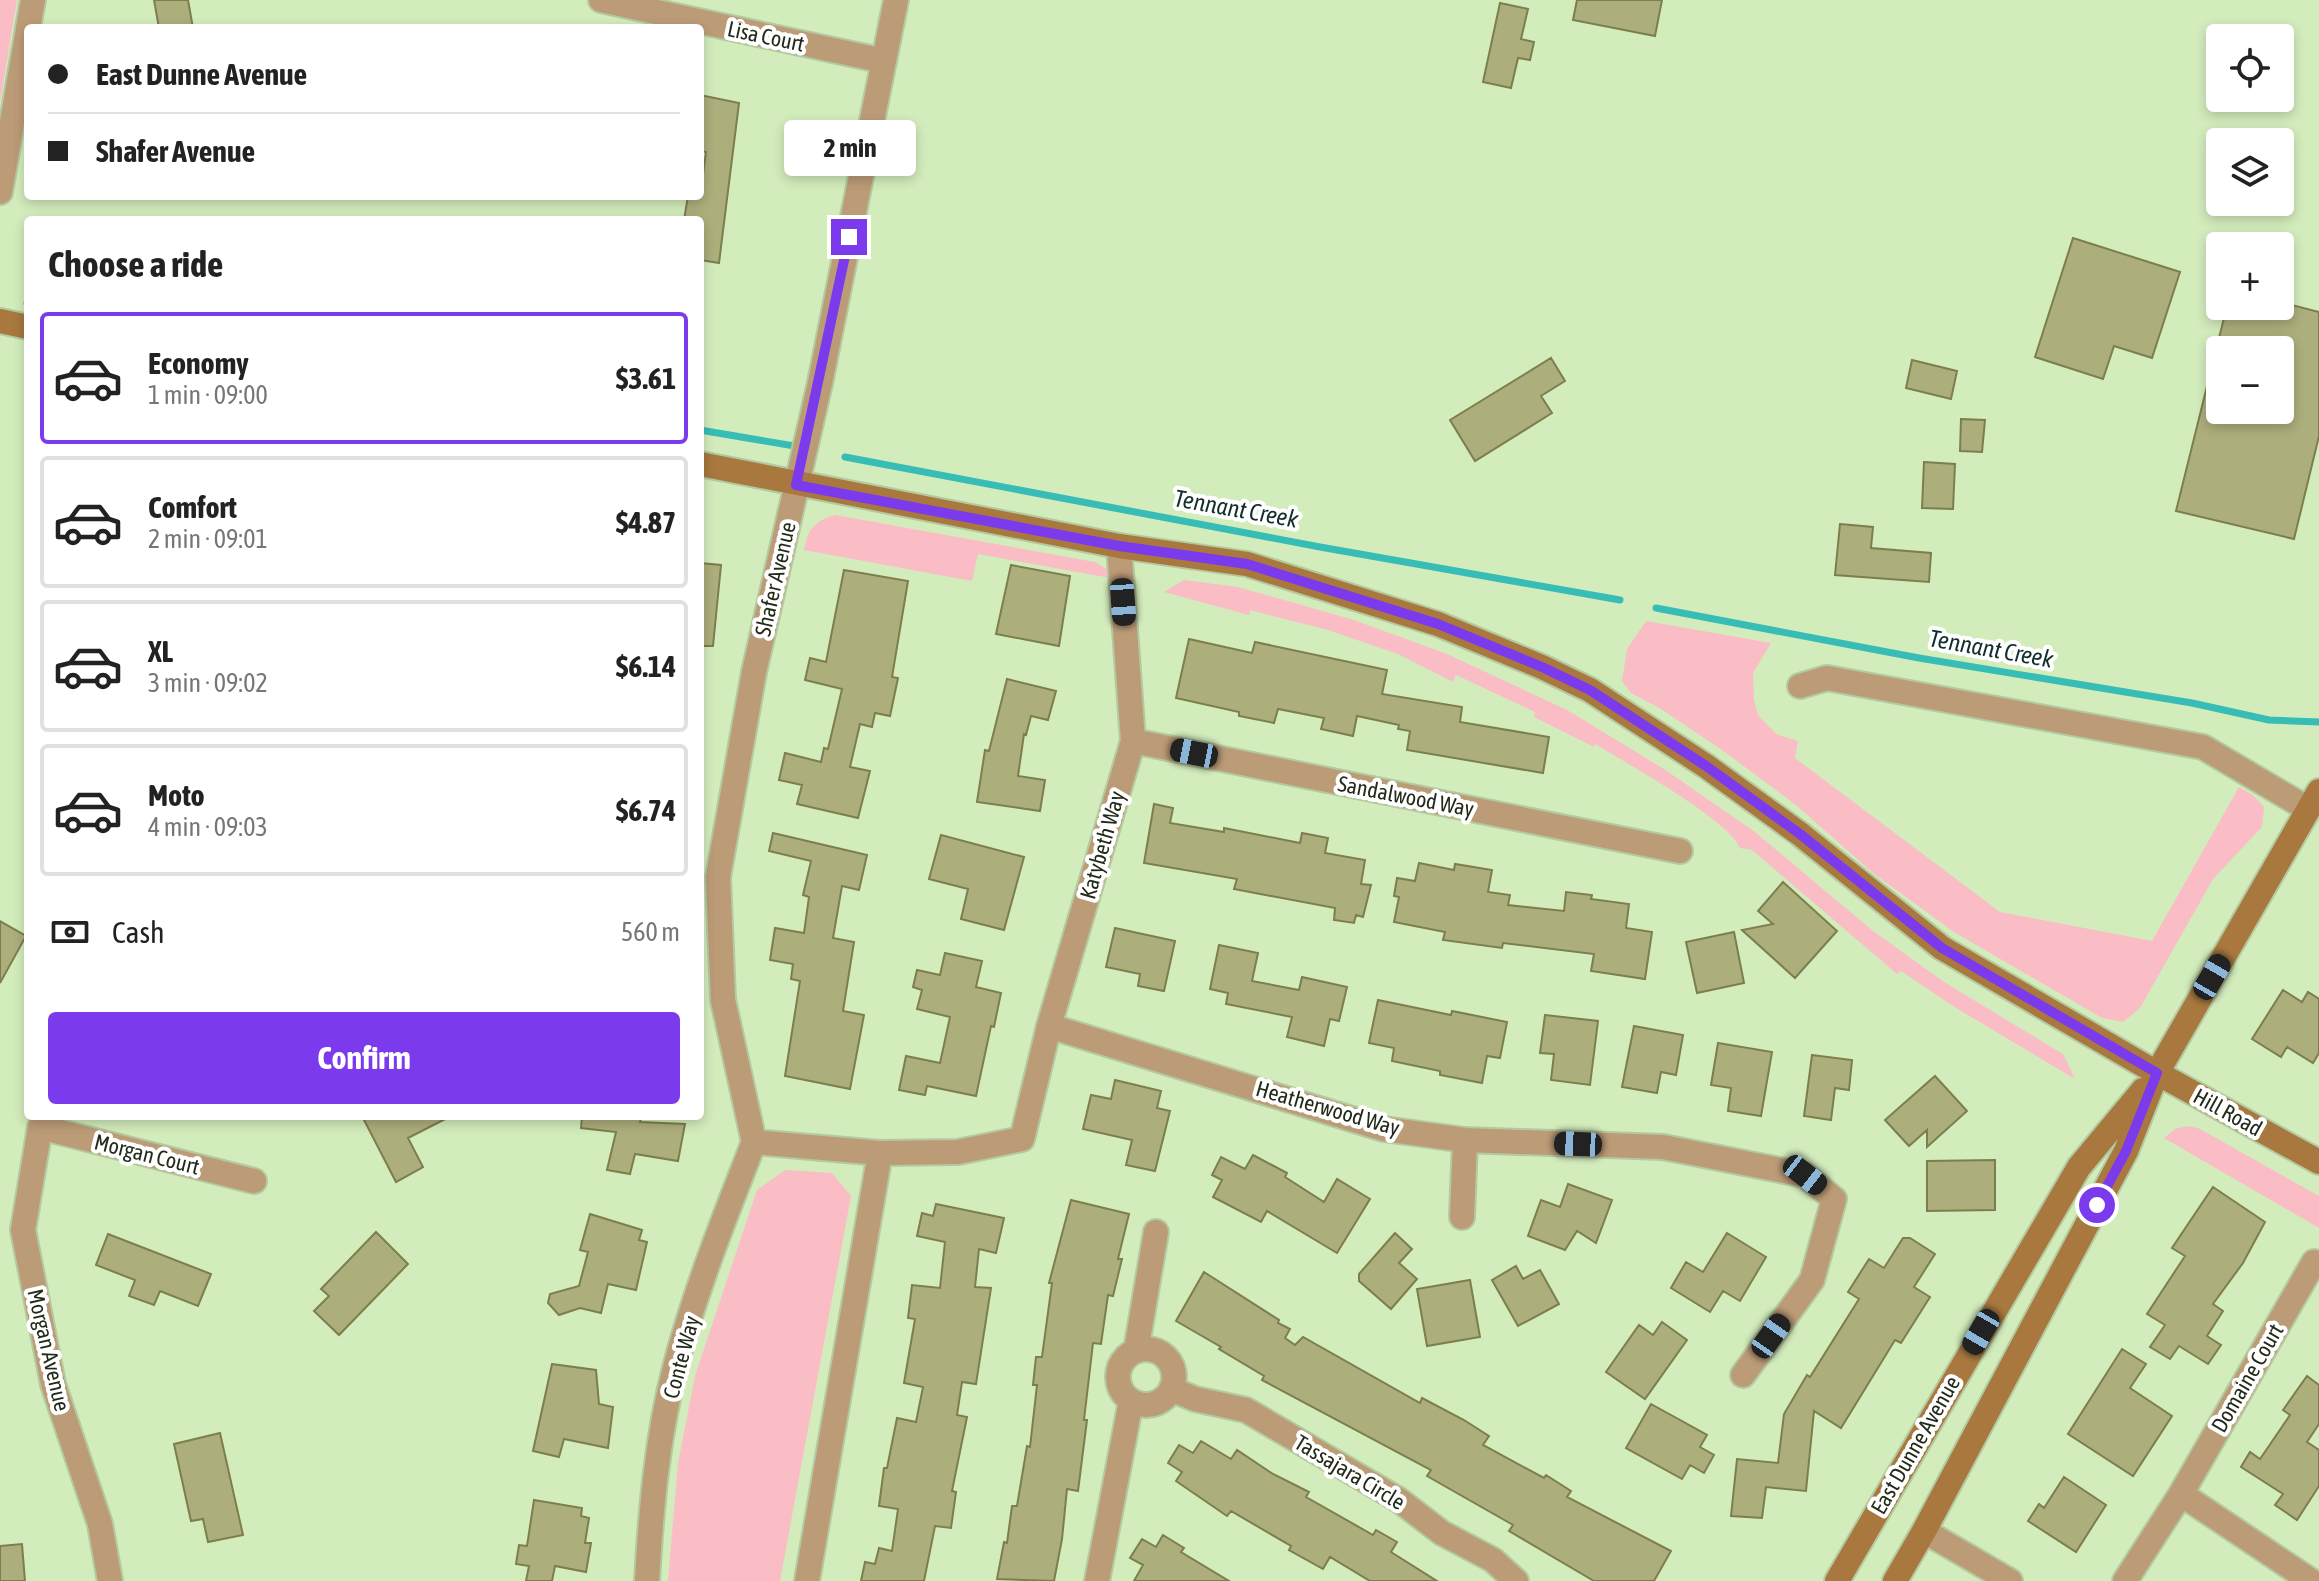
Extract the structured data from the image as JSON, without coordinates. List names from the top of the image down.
{
  "streets": {
    "main road": ["Hill Road", "East Dunne Avenue"],
    "street": [
      "Lisa Court",
      "Shafer Avenue",
      "Sandalwood Way",
      "Katybeth Way",
      "Heatherwood Way",
      "Morgan Court",
      "Morgan Avenue",
      "Conte Way",
      "Domaine Court",
      "Tassajara Circle"
    ]
  },
  "crossings": [
    ["Lisa Court", "Shafer Avenue"],
    ["Shafer Avenue", "Hill Road"],
    ["Shafer Avenue", "Conte Way"],
    ["Sandalwood Way", "Katybeth Way"],
    ["Katybeth Way", "Heatherwood Way"],
    ["Katybeth Way", "Hill Road"],
    ["Hill Road", "East Dunne Avenue"],
    ["Morgan Court", "Morgan Avenue"]
  ],
  "water": ["Tennant Creek"],
  "page": {
    "map_buttons": ["+", "−"],
    "banner": ["East Dunne Avenue", "Shafer Avenue"],
    "bubble": "2 min",
    "heading": "Choose a ride",
    "list": [
      {
        "name": "Economy",
        "note": "1 min · 09:00",
        "value": "$3.61"
      },
      {
        "name": "Comfort",
        "note": "2 min · 09:01",
        "value": "$4.87"
      },
      {
        "name": "XL",
        "note": "3 min · 09:02",
        "value": "$6.14"
      },
      {
        "name": "Moto",
        "note": "4 min · 09:03",
        "value": "$6.74"
      }
    ],
    "pay": ["Cash", "560 m"],
    "buttons": "Confirm"
  }
}
